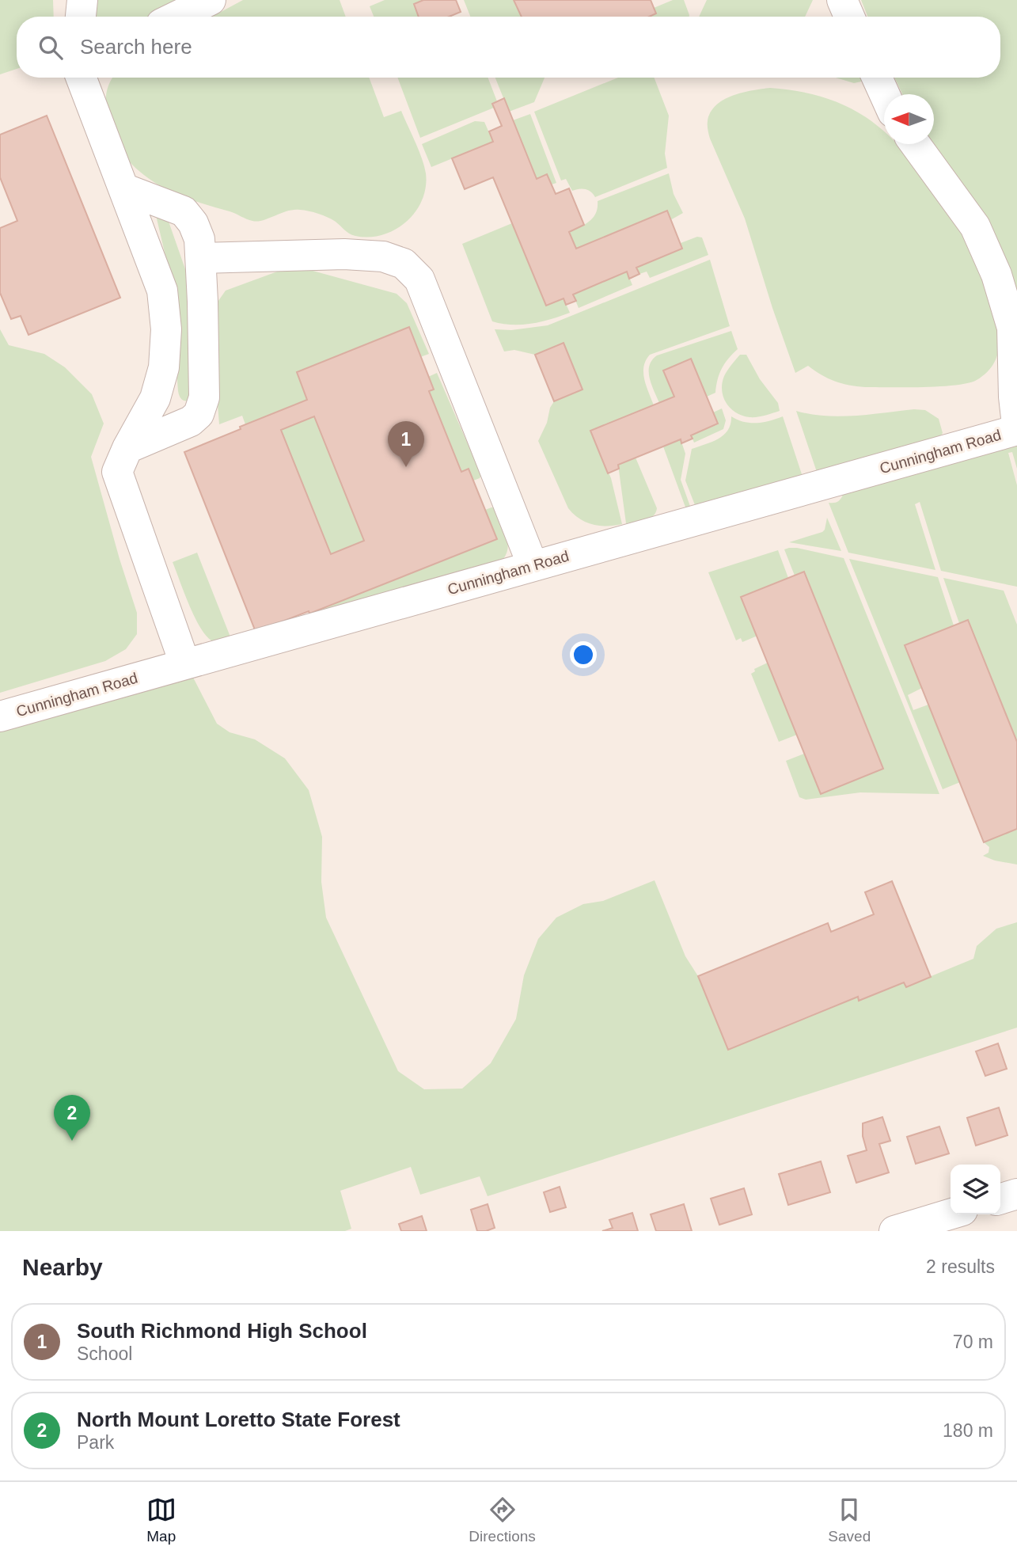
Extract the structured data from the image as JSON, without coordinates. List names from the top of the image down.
{
  "streets": {
    "street": ["Cunningham Road"]
  },
  "north": "left",
  "page": {
    "search": "Search here",
    "pins": ["1", "2"],
    "heading": ["Nearby", "2 results"],
    "list": [
      {
        "mark": "1",
        "name": "South Richmond High School",
        "note": "School",
        "value": "70 m"
      },
      {
        "mark": "2",
        "name": "North Mount Loretto State Forest",
        "note": "Park",
        "value": "180 m"
      }
    ],
    "nav": ["Map", "Directions", "Saved"]
  }
}
